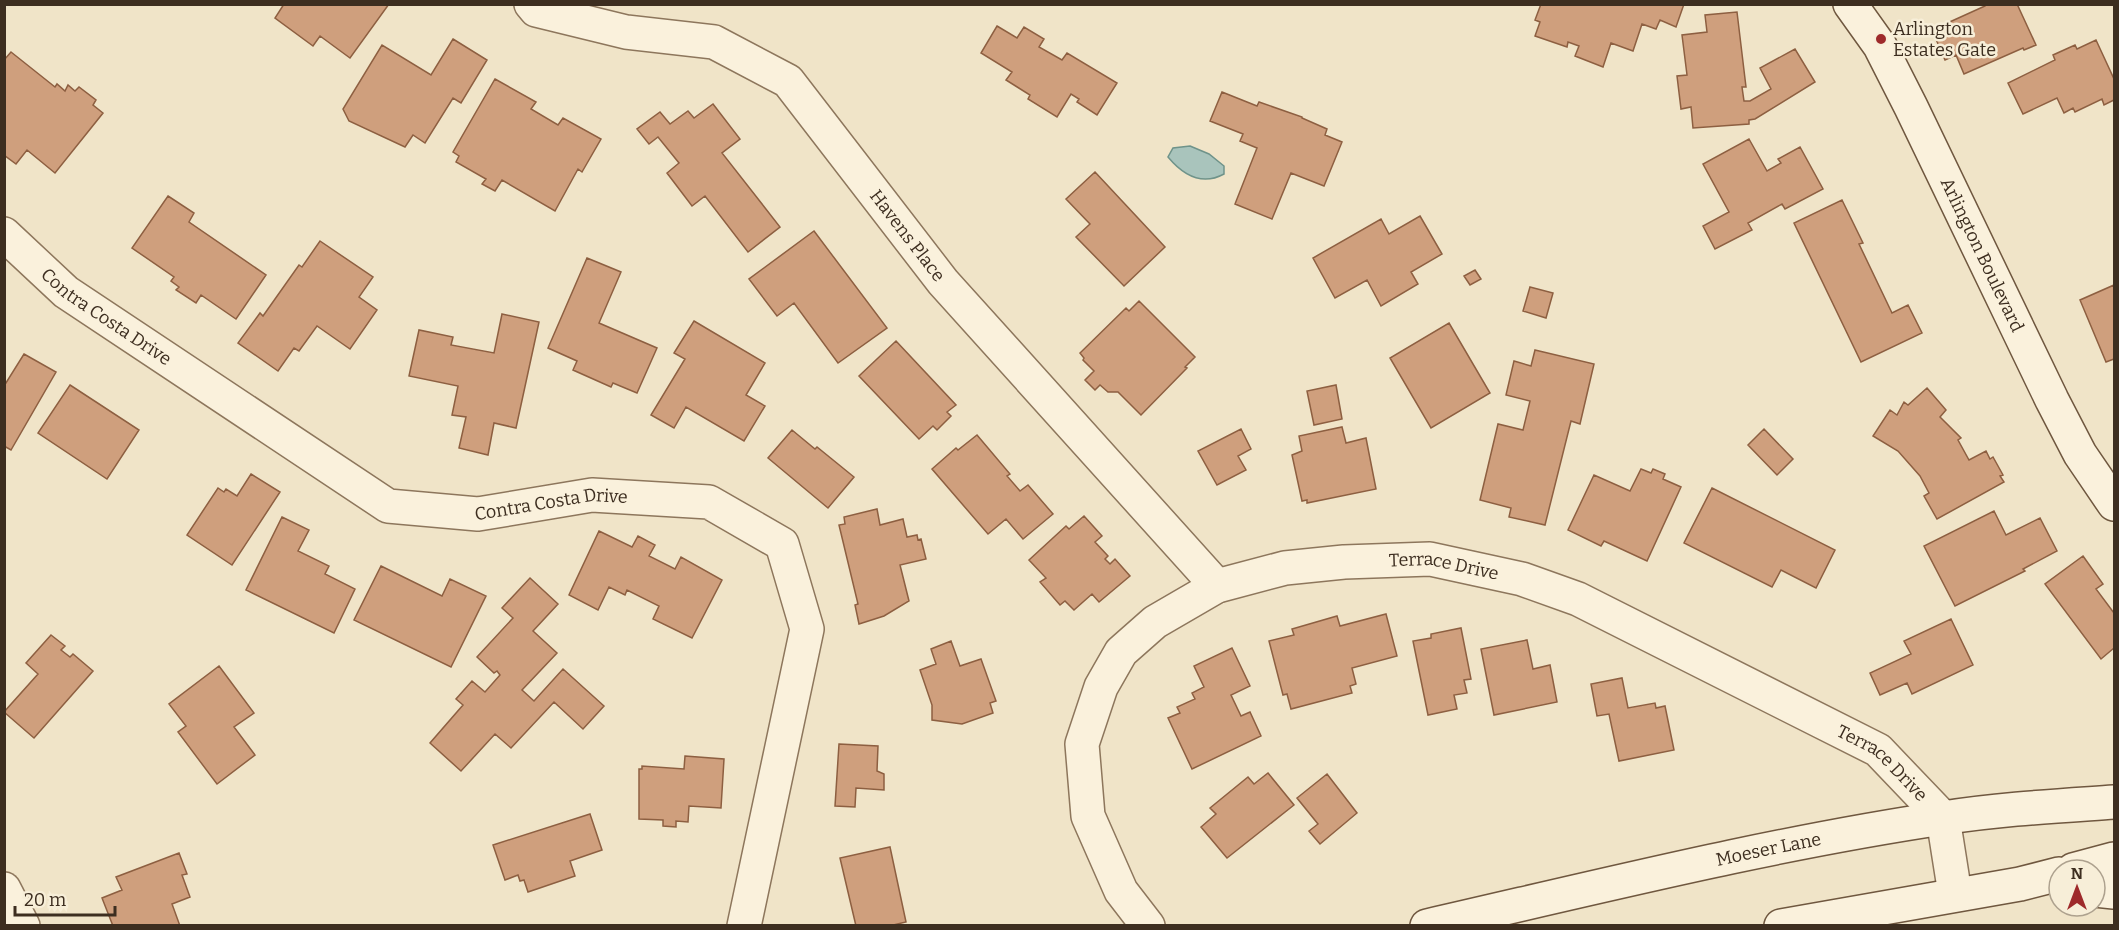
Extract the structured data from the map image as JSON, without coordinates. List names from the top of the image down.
{
  "streets": {
    "street": [
      "Havens Place",
      "Arlington Boulevard",
      "Contra Costa Drive",
      "Terrace Drive",
      "Moeser Lane"
    ]
  },
  "crossings": [
    ["Havens Place", "Terrace Drive"],
    ["Terrace Drive", "Moeser Lane"]
  ],
  "places": ["Arlington Estates Gate"],
  "scale_bar": "20 m",
  "north": "top"
}
